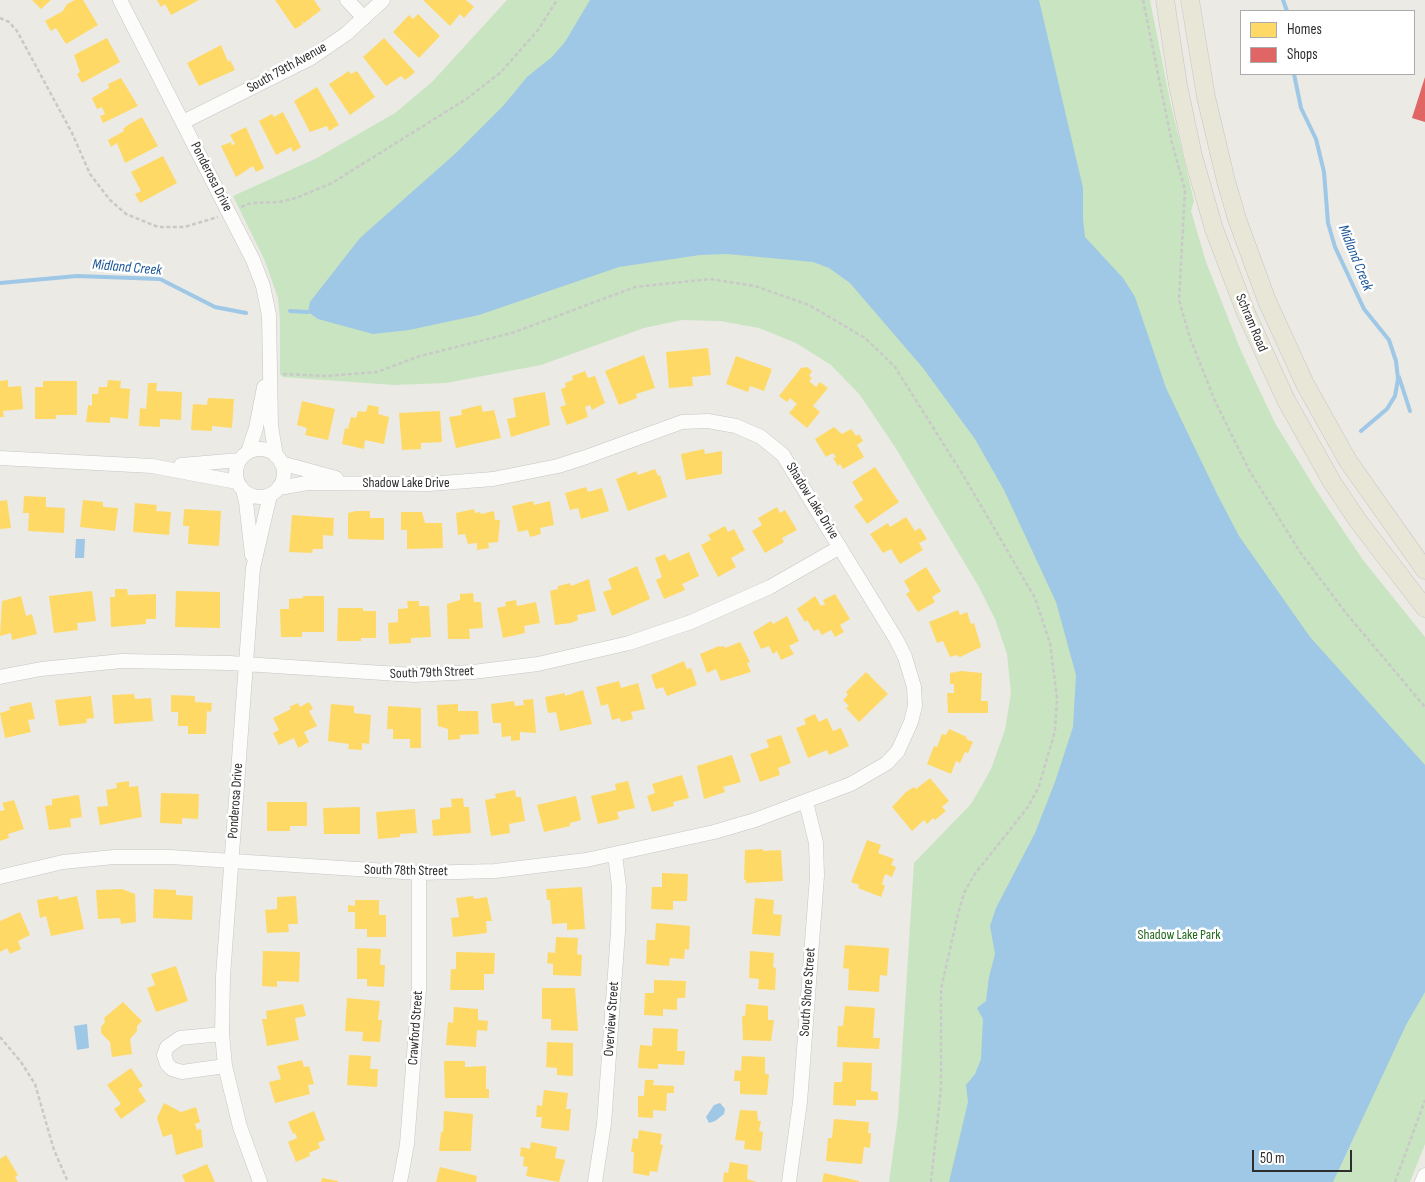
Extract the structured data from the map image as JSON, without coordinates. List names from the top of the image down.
{
  "streets": {
    "main road": ["Schram Road"],
    "street": [
      "South 79th Avenue",
      "Ponderosa Drive",
      "Shadow Lake Drive",
      "South 79th Street",
      "South 78th Street",
      "South Shore Street",
      "Overview Street",
      "Crawford Street"
    ]
  },
  "crossings": [
    ["South 79th Avenue", "Ponderosa Drive"],
    ["Ponderosa Drive", "Shadow Lake Drive"],
    ["Ponderosa Drive", "South 79th Street"],
    ["Ponderosa Drive", "South 78th Street"],
    ["Shadow Lake Drive", "South 79th Street"],
    ["Shadow Lake Drive", "South 78th Street"],
    ["Shadow Lake Drive", "South Shore Street"],
    ["South 78th Street", "South Shore Street"],
    ["South 78th Street", "Overview Street"],
    ["South 78th Street", "Crawford Street"]
  ],
  "water": ["Midland Creek"],
  "parks": ["Shadow Lake Park"],
  "legend": ["Homes", "Shops"],
  "scale_bar": "50 m"
}
